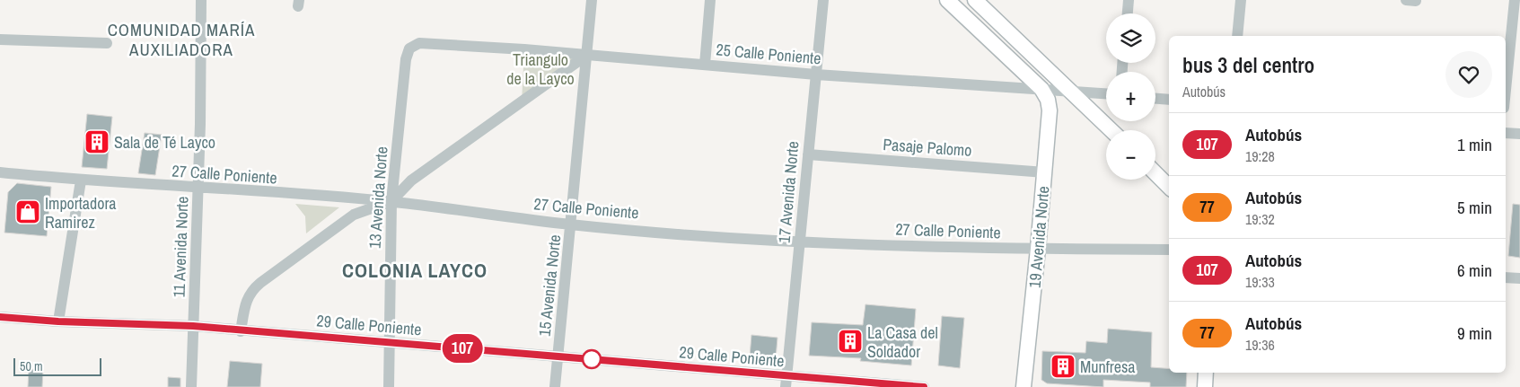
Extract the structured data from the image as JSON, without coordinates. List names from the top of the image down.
{
  "streets": {
    "main road": ["19 Avenida Norte"],
    "street": [
      "25 Calle Poniente",
      "Pasaje Palomo",
      "27 Calle Poniente",
      "17 Avenida Norte",
      "13 Avenida Norte",
      "11 Avenida Norte",
      "15 Avenida Norte",
      "29 Calle Poniente"
    ]
  },
  "crossings": [
    ["25 Calle Poniente", "17 Avenida Norte"],
    ["25 Calle Poniente", "13 Avenida Norte"],
    ["25 Calle Poniente", "19 Avenida Norte"],
    ["25 Calle Poniente", "15 Avenida Norte"],
    ["Pasaje Palomo", "17 Avenida Norte"],
    ["Pasaje Palomo", "19 Avenida Norte"],
    ["27 Calle Poniente", "17 Avenida Norte"],
    ["27 Calle Poniente", "13 Avenida Norte"],
    ["27 Calle Poniente", "19 Avenida Norte"],
    ["27 Calle Poniente", "11 Avenida Norte"],
    ["27 Calle Poniente", "15 Avenida Norte"],
    ["17 Avenida Norte", "29 Calle Poniente"],
    ["13 Avenida Norte", "29 Calle Poniente"],
    ["11 Avenida Norte", "29 Calle Poniente"],
    ["15 Avenida Norte", "29 Calle Poniente"]
  ],
  "districts": ["COMUNIDAD MARÍA AUXILIADORA", "COLONIA LAYCO"],
  "parks": ["Triangulo de la Layco"],
  "places": {
    "building": ["Sala de Té Layco", "La Casa del Soldador", "Munfresa"],
    "shop": ["Importadora Ramirez"]
  },
  "lines": ["bus line 107"],
  "scale_bar": "50 m",
  "page": {
    "on_map": "107",
    "map_buttons": ["+", "−"],
    "heading": ["bus 3 del centro", "Autobús"],
    "list": [
      {
        "mark": "107",
        "name": "Autobús",
        "note": "19:28",
        "value": "1 min"
      },
      {
        "mark": "77",
        "name": "Autobús",
        "note": "19:32",
        "value": "5 min"
      },
      {
        "mark": "107",
        "name": "Autobús",
        "note": "19:33",
        "value": "6 min"
      },
      {
        "mark": "77",
        "name": "Autobús",
        "note": "19:36",
        "value": "9 min"
      }
    ],
    "scale": "50 m"
  }
}
